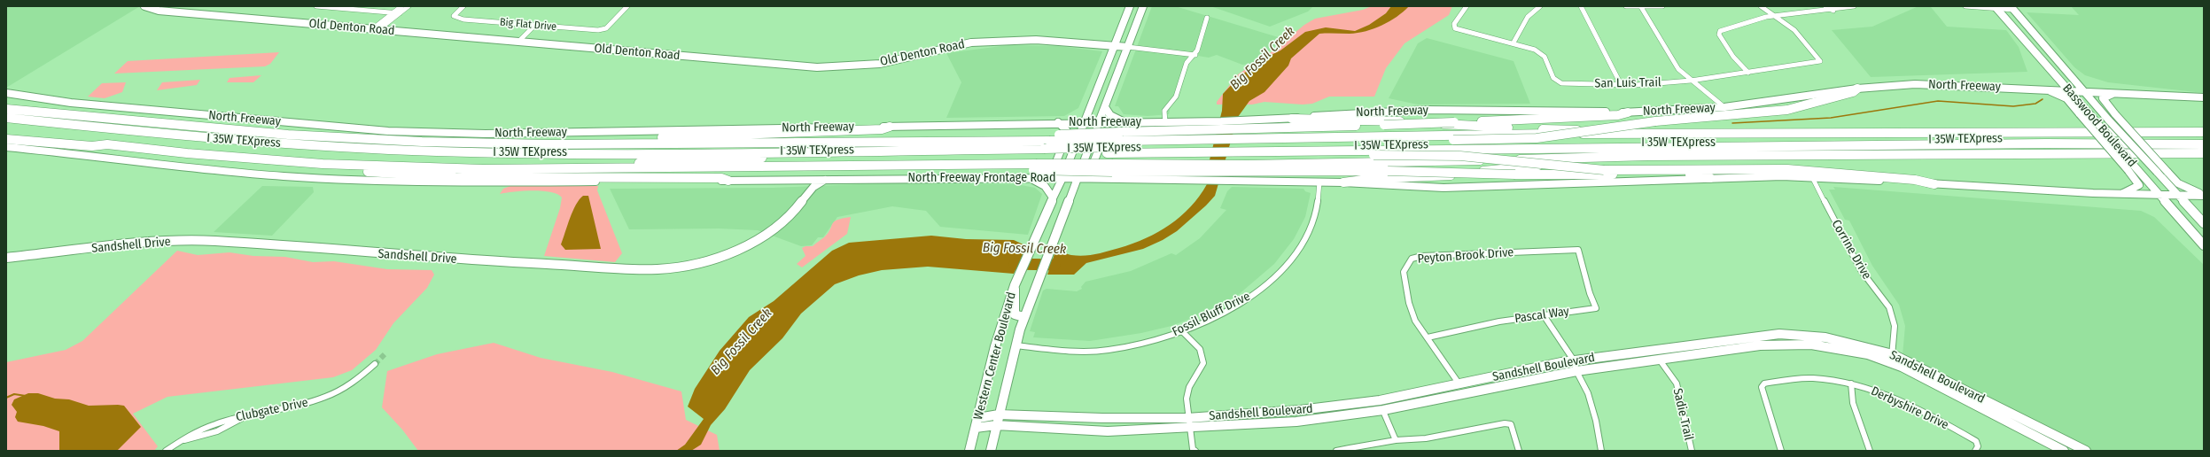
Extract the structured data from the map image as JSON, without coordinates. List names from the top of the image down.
{
  "streets": {
    "highway": ["North Freeway", "I 35W TEXpress"],
    "main road": [
      "Old Denton Road",
      "Basswood Boulevard",
      "North Freeway Frontage Road",
      "Sandshell Drive",
      "Western Center Boulevard",
      "Sandshell Boulevard"
    ],
    "street": [
      "Big Flat Drive",
      "San Luis Trail",
      "Corrine Drive",
      "Peyton Brook Drive",
      "Fossil Bluff Drive",
      "Pascal Way",
      "Derbyshire Drive",
      "Clubgate Drive",
      "Sadie Trail"
    ]
  },
  "crossings": [
    ["Old Denton Road", "Western Center Boulevard"],
    ["North Freeway", "Basswood Boulevard"],
    ["North Freeway", "I 35W TEXpress"],
    ["North Freeway", "North Freeway Frontage Road"],
    ["North Freeway", "Corrine Drive"],
    ["North Freeway", "Fossil Bluff Drive"],
    ["North Freeway", "Western Center Boulevard"],
    ["North Freeway Frontage Road", "Sandshell Drive"],
    ["North Freeway Frontage Road", "Western Center Boulevard"],
    ["Corrine Drive", "Sandshell Boulevard"],
    ["Peyton Brook Drive", "Pascal Way"],
    ["Peyton Brook Drive", "Sandshell Boulevard"],
    ["Fossil Bluff Drive", "Western Center Boulevard"],
    ["Western Center Boulevard", "Sandshell Boulevard"],
    ["Sandshell Boulevard", "Sadie Trail"]
  ],
  "water": ["Big Fossil Creek"]
}
